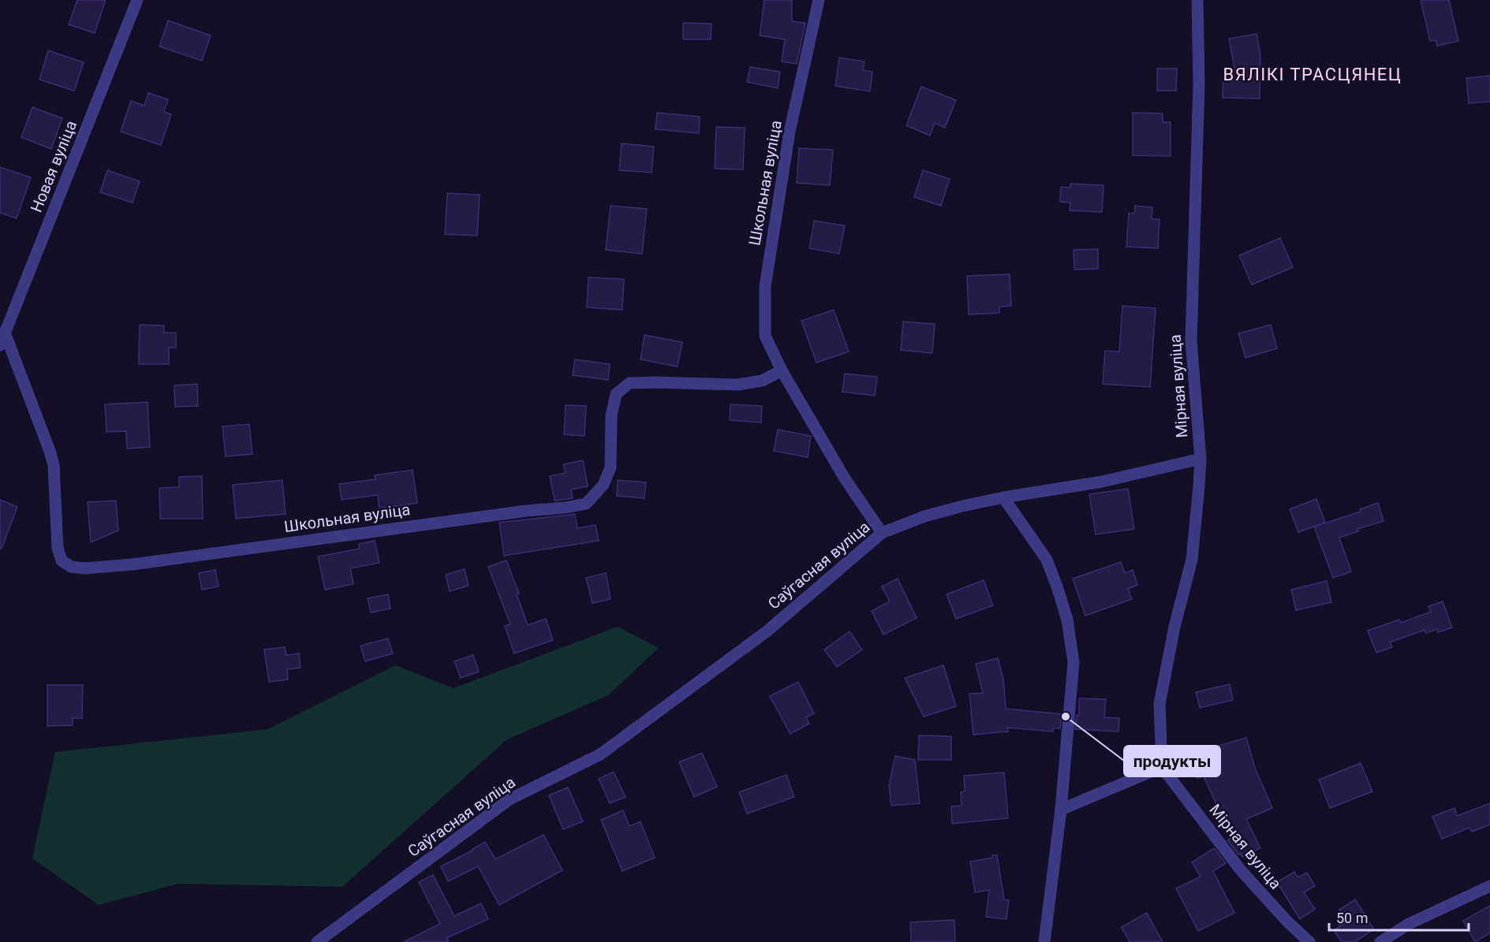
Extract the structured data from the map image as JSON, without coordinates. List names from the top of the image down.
{
  "streets": {
    "street": [
      "Новая вуліца",
      "Школьная вуліца",
      "Мірная вуліца",
      "Саўгасная вуліца"
    ]
  },
  "crossings": [
    ["Новая вуліца", "Школьная вуліца"],
    ["Школьная вуліца", "Саўгасная вуліца"],
    ["Мірная вуліца", "Саўгасная вуліца"]
  ],
  "districts": ["ВЯЛІКІ ТРАСЦЯНЕЦ"],
  "places": ["продукты"],
  "scale_bar": "50 m"
}
